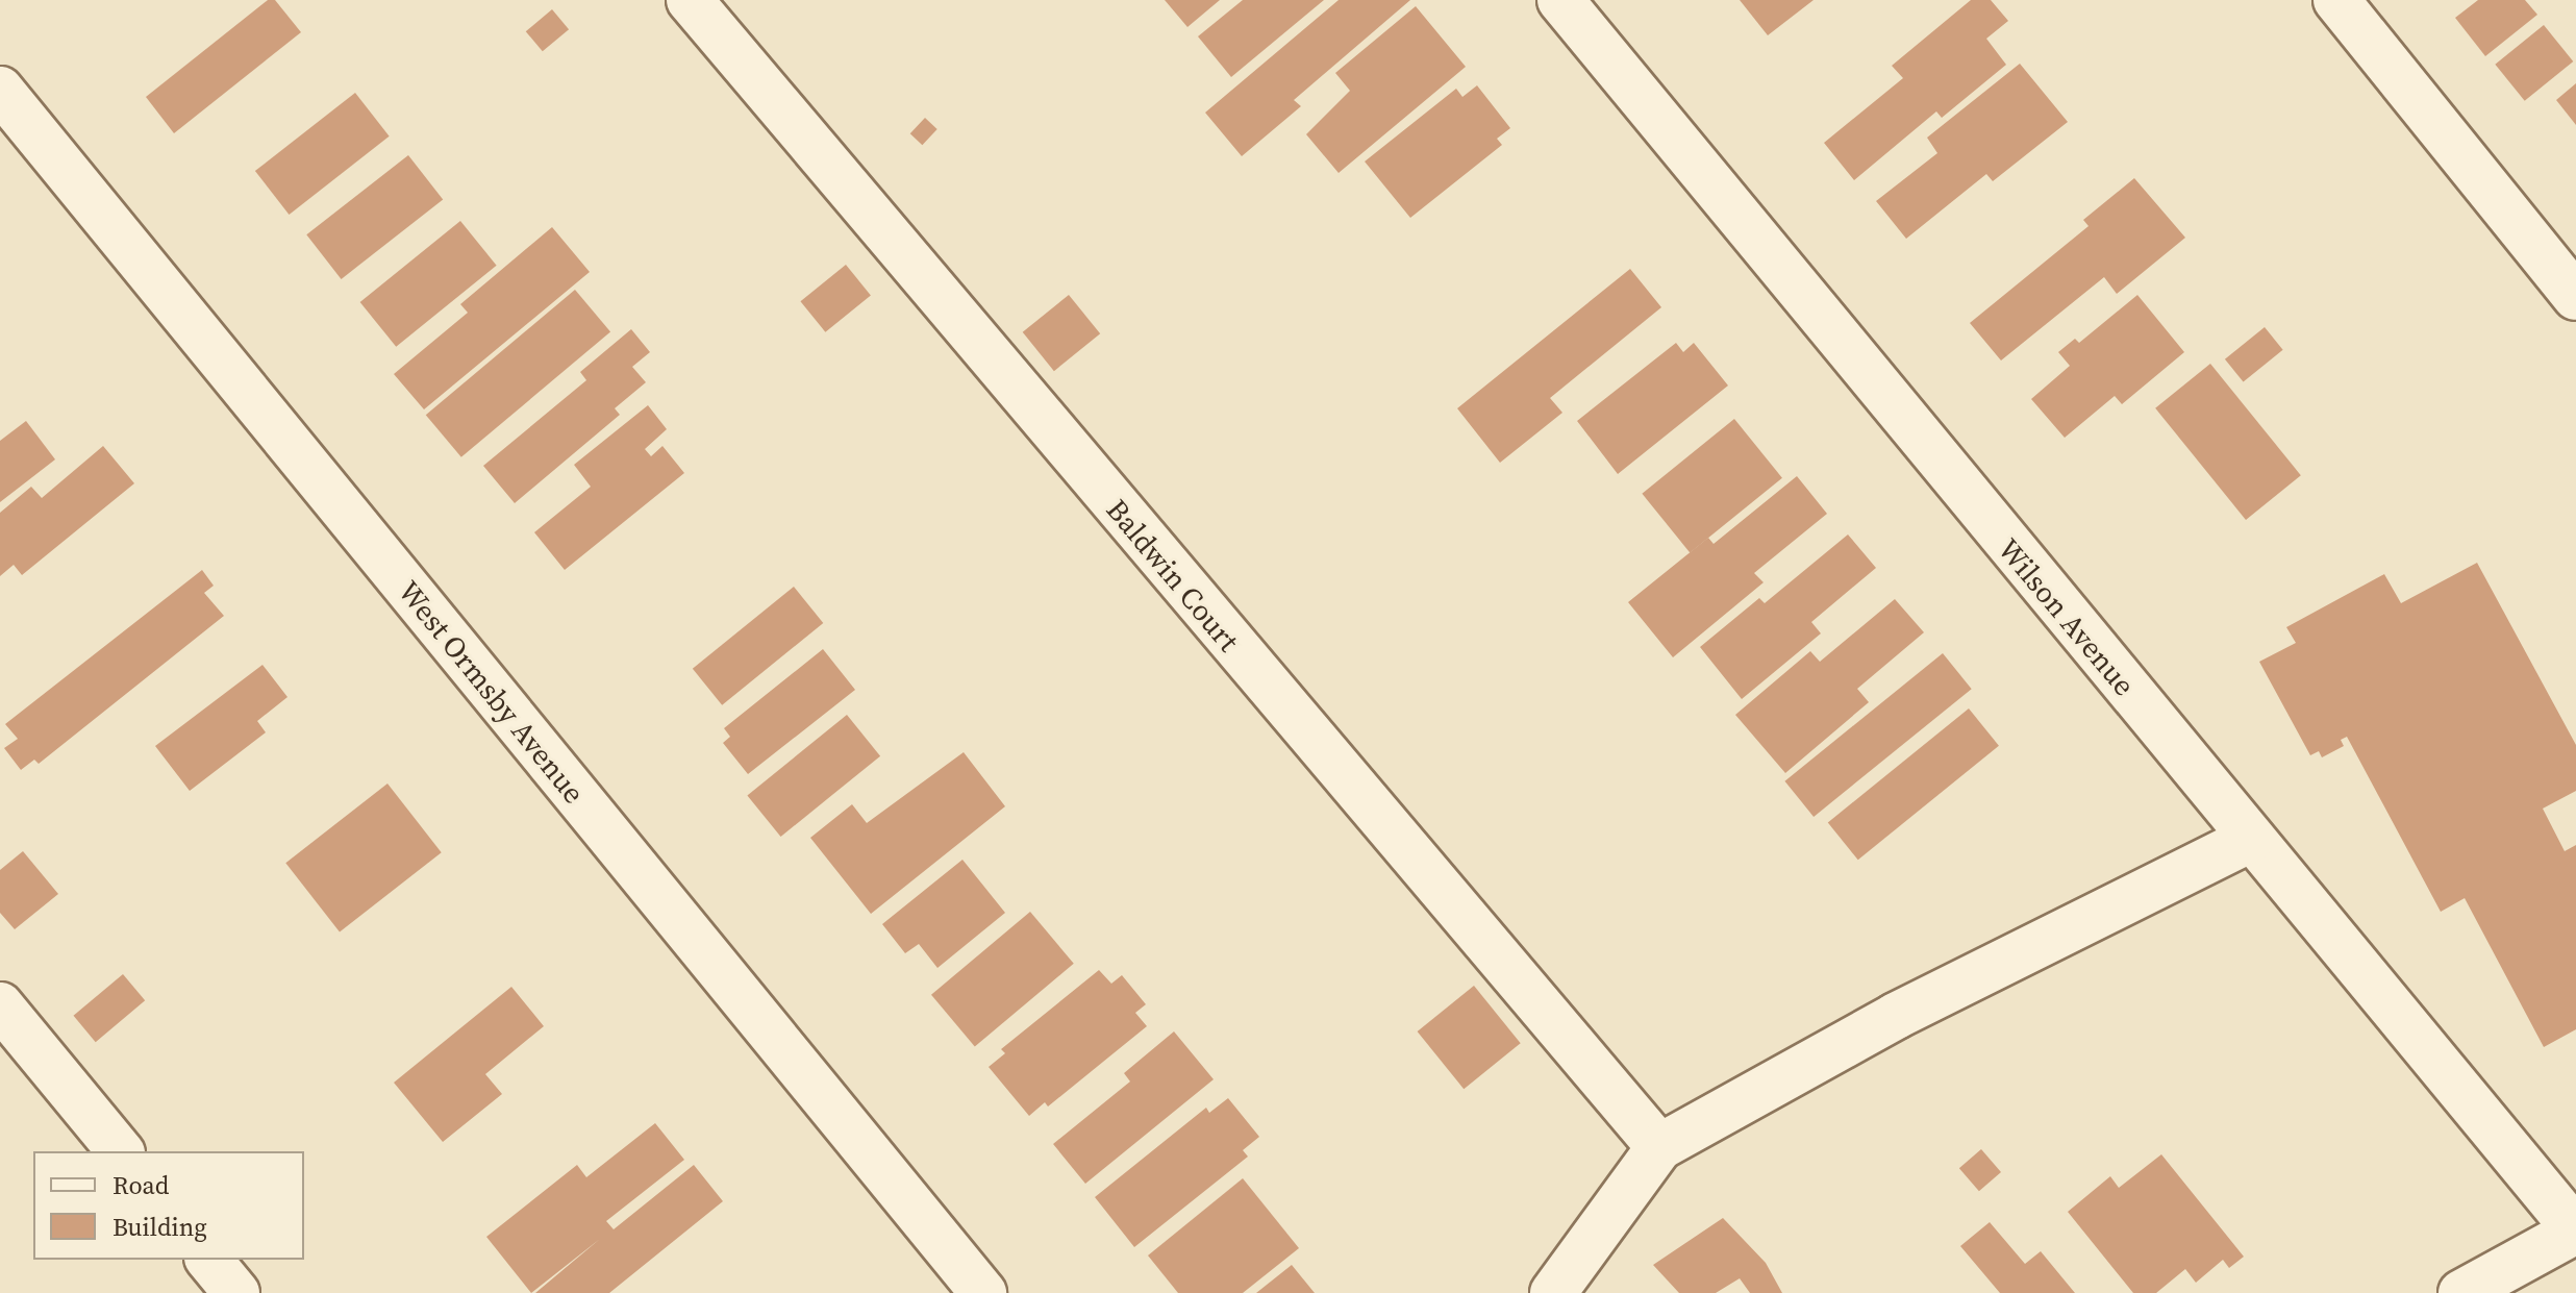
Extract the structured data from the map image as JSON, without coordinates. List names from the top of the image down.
{
  "streets": {
    "street": ["Baldwin Court", "Wilson Avenue", "West Ormsby Avenue"]
  },
  "legend": ["Road", "Building"]
}
